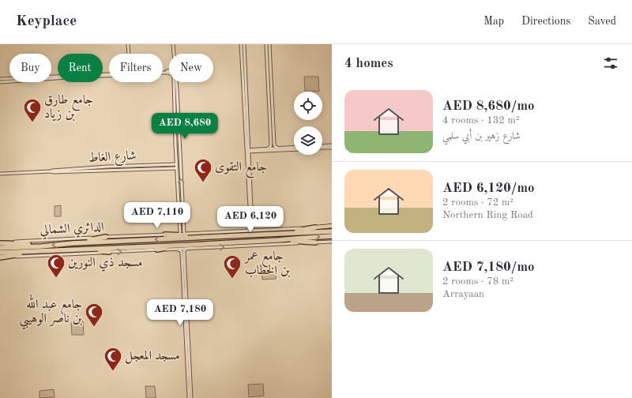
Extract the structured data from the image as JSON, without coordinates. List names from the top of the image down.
{
  "streets": {
    "street": ["شارع الغاط", "الدائري الشمالي"]
  },
  "places": {
    "mosque": [
      "جامع طارق بن زياد",
      "جامع التقوى",
      "مسجد ذي النورين",
      "جامع عمر بن الخطاب",
      "جامع عبد الله بن ناصر الوهيبي",
      "مسجد المعجل"
    ]
  },
  "page": {
    "header": "Keyplace",
    "nav": ["Map", "Directions", "Saved"],
    "heading": "4 homes",
    "chip": [
      "Buy",
      "Rent",
      "Filters",
      "New"
    ],
    "list": [
      {
        "name": "AED 8,680/mo",
        "note": "4 rooms · 132 m² · شارع زهير بن أبي سلمي"
      },
      {
        "name": "AED 6,120/mo",
        "note": "2 rooms · 72 m² · Northern Ring Road"
      },
      {
        "name": "AED 7,180/mo",
        "note": "2 rooms · 78 m² · Arrayaan"
      }
    ],
    "price": [
      "AED 8,680",
      "AED 7,110",
      "AED 6,120",
      "AED 7,180"
    ]
  }
}
